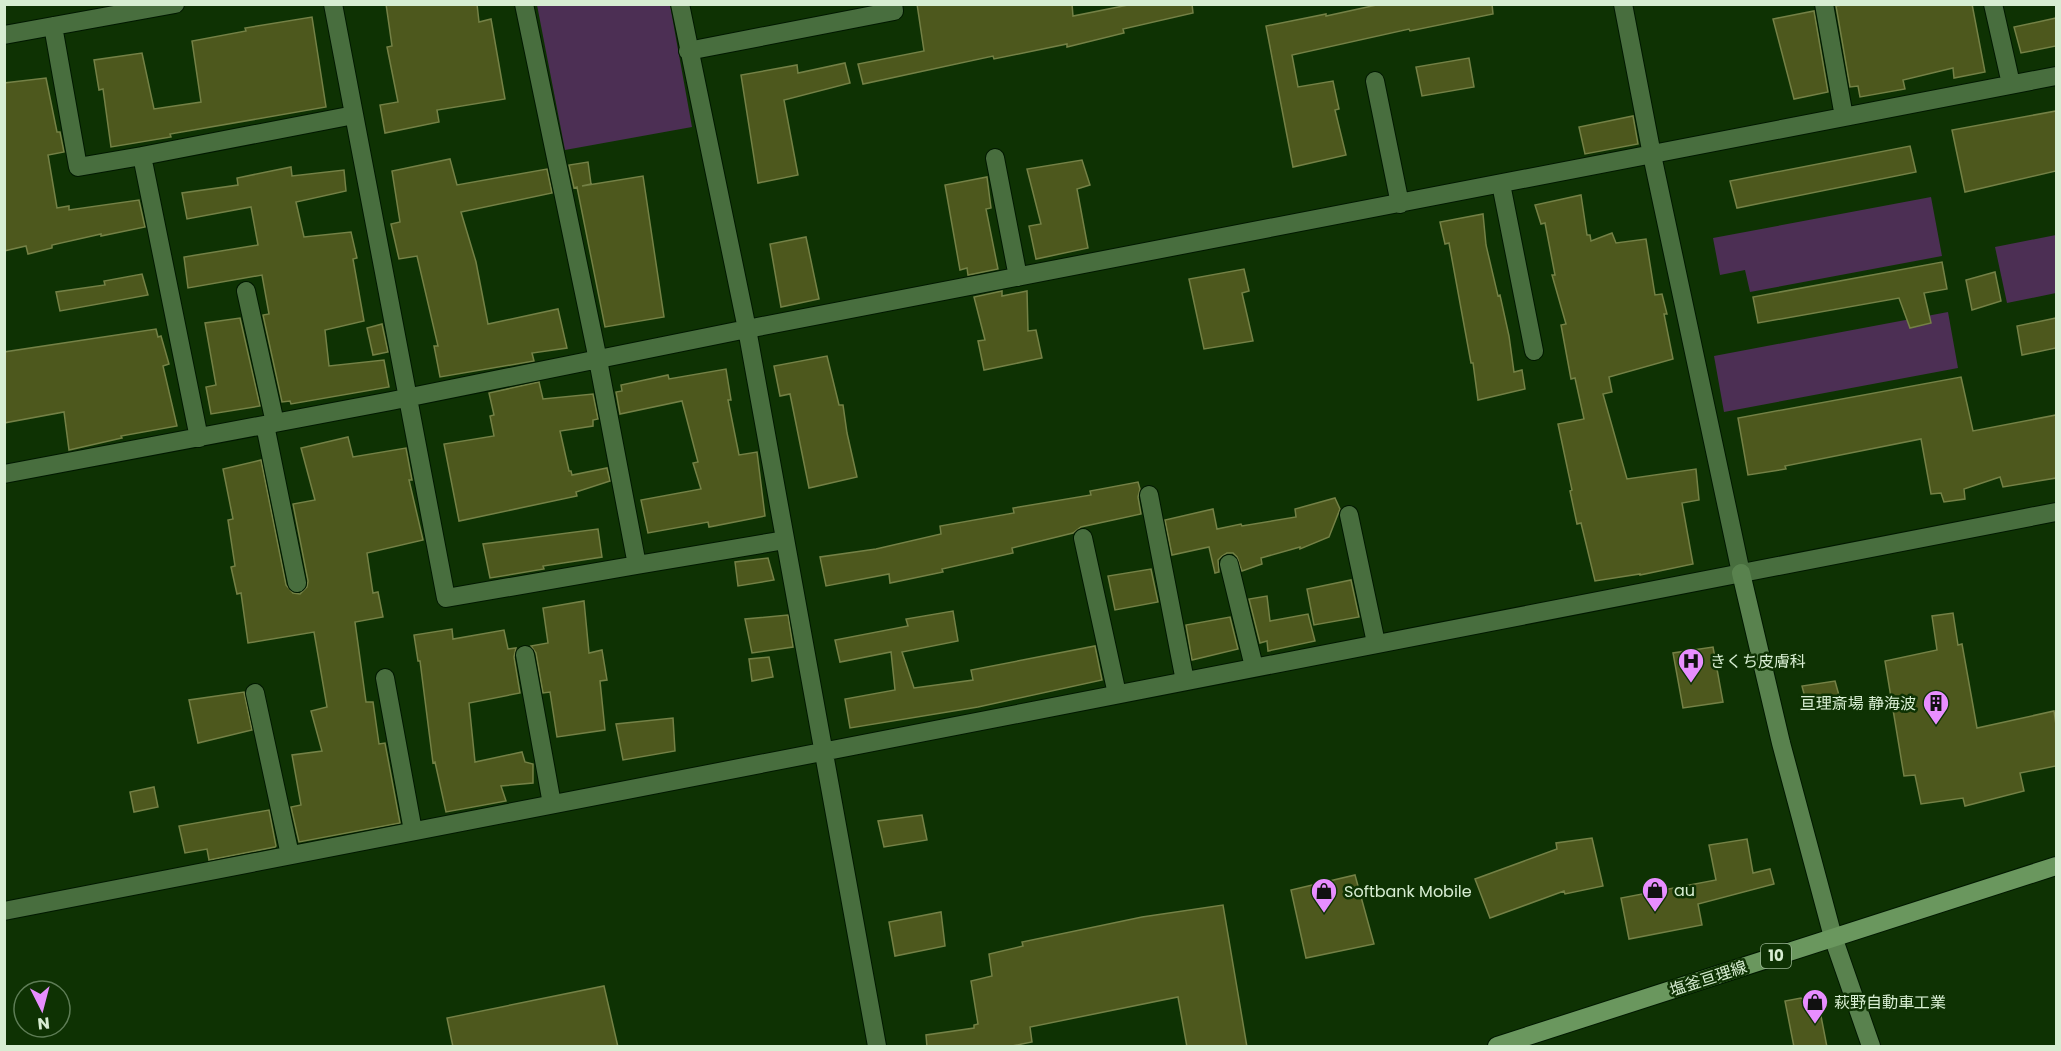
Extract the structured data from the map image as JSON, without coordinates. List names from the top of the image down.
{
  "streets": {
    "main road": ["10", "塩釜亘理線"]
  },
  "places": {
    "hospital": ["きくち皮膚科"],
    "building": ["亘理斎場 静海波"],
    "shop": ["au", "Softbank Mobile", "萩野自動車工業"]
  },
  "north": "bottom"
}
